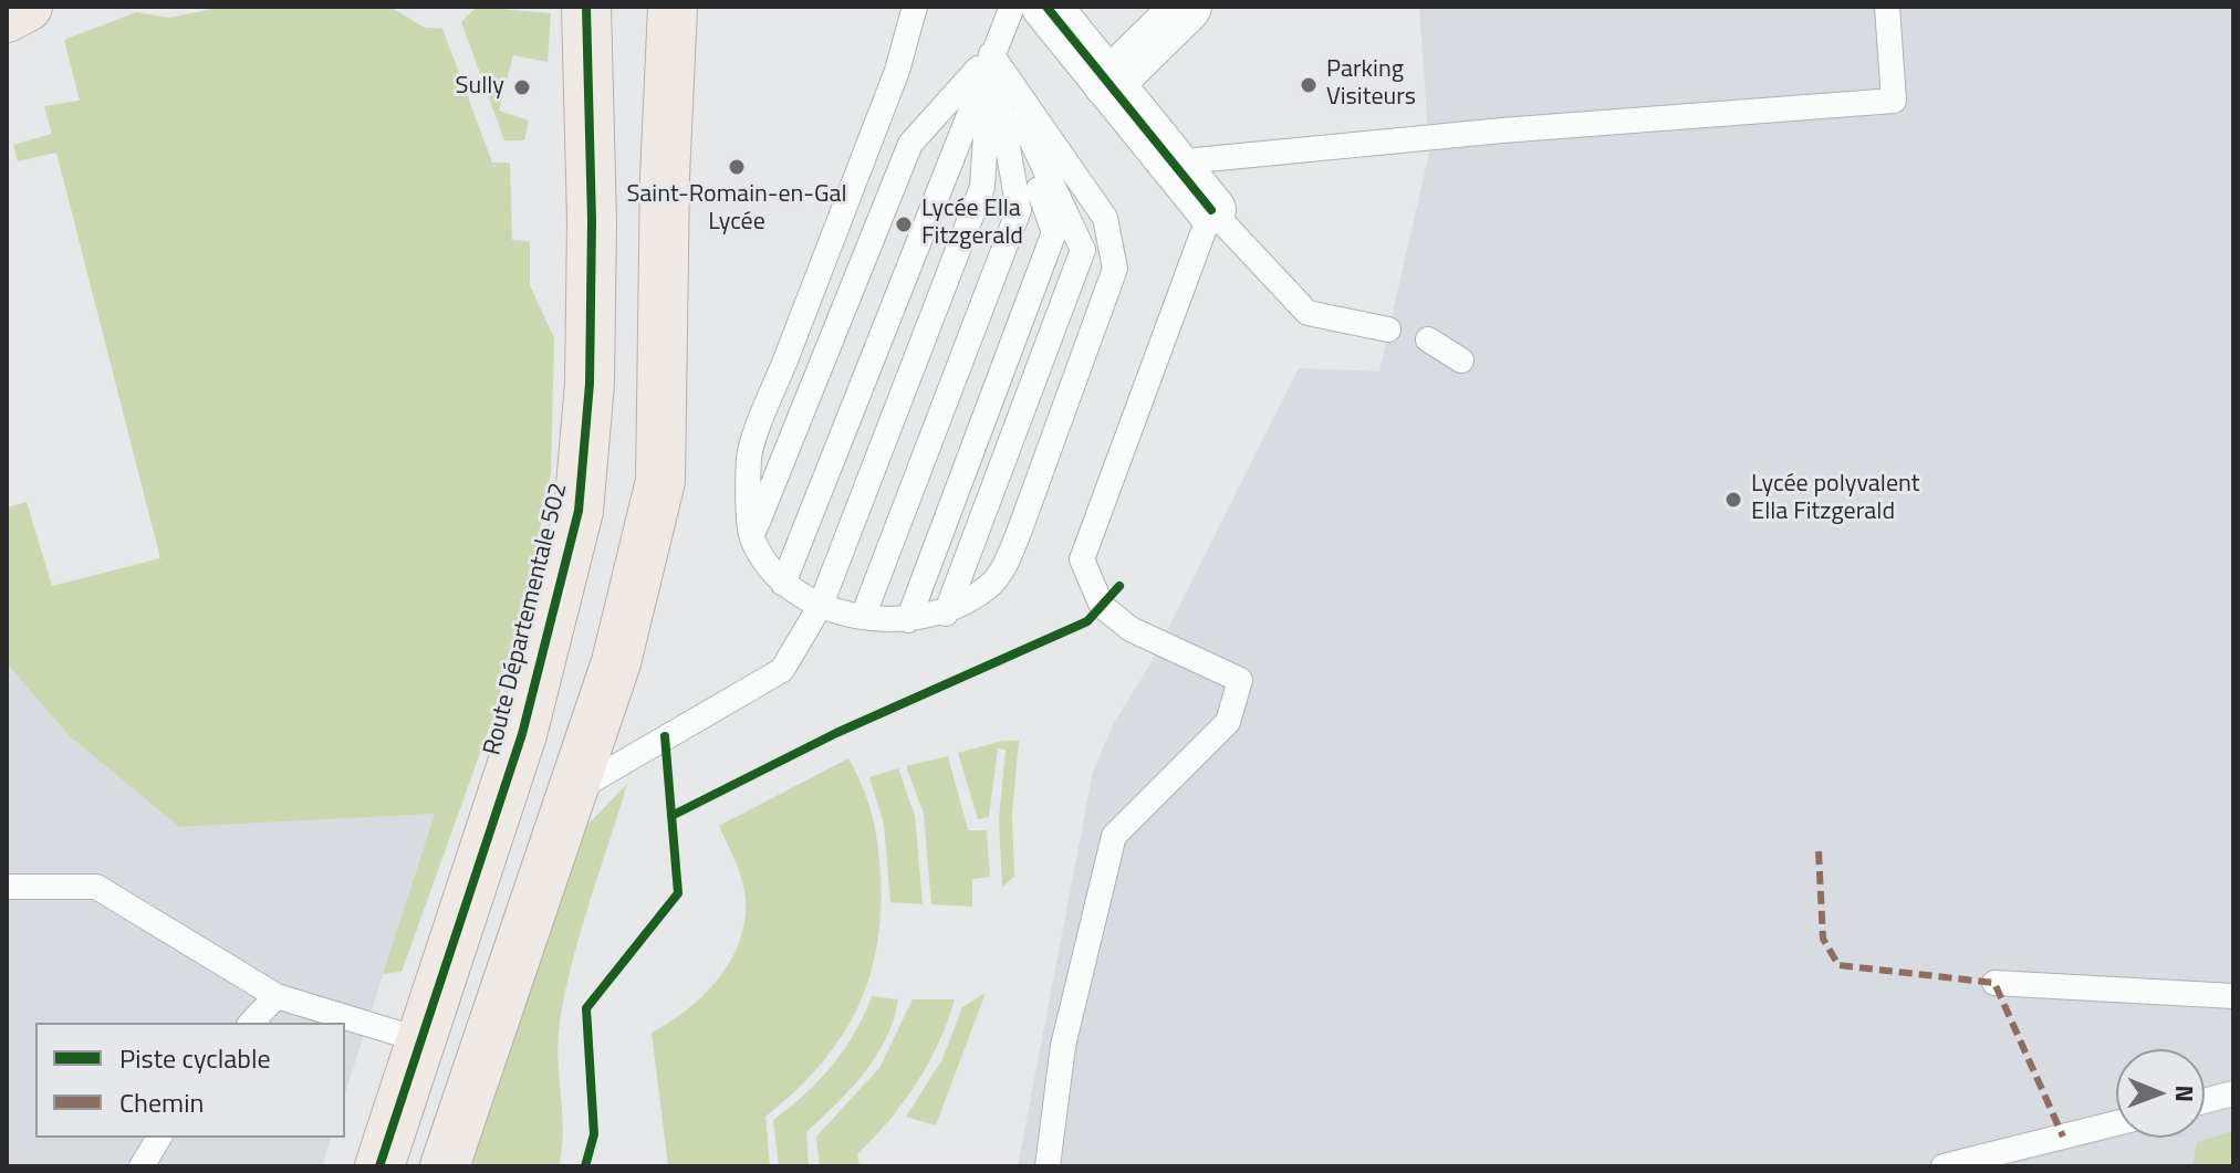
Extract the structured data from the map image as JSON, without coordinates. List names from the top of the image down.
{
  "streets": {
    "main road": ["Route Départementale 502"]
  },
  "places": [
    "Parking Visiteurs",
    "Sully",
    "Saint-Romain-en-Gal Lycée",
    "Lycée Ella Fitzgerald",
    "Lycée polyvalent Ella Fitzgerald"
  ],
  "legend": ["Piste cyclable", "Chemin"],
  "north": "right"
}
